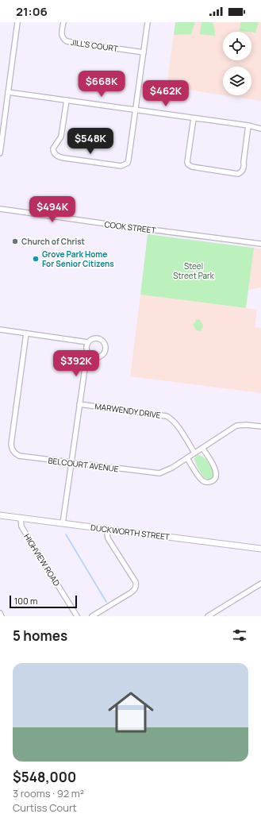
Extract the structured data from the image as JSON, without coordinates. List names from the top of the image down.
{
  "streets": {
    "main road": ["DUCKWORTH STREET"],
    "street": [
      "JILL'S COURT",
      "COOK STREET",
      "MARWENDY DRIVE",
      "BELCOURT AVENUE",
      "HIGHVIEW ROAD"
    ]
  },
  "crossings": [
    ["MARWENDY DRIVE", "BELCOURT AVENUE"],
    ["DUCKWORTH STREET", "HIGHVIEW ROAD"]
  ],
  "parks": ["Steel Street Park"],
  "places": ["Church of Christ", "Grove Park Home For Senior Citizens"],
  "scale_bar": "100 m",
  "page": {
    "status": "21:06",
    "price": [
      "$668K",
      "$462K",
      "$548K",
      "$494K",
      "$392K"
    ],
    "scale": "100 m",
    "heading": "5 homes",
    "list": [
      {
        "name": "$548,000",
        "note": "3 rooms · 92 m² · Curtiss Court"
      }
    ]
  }
}
